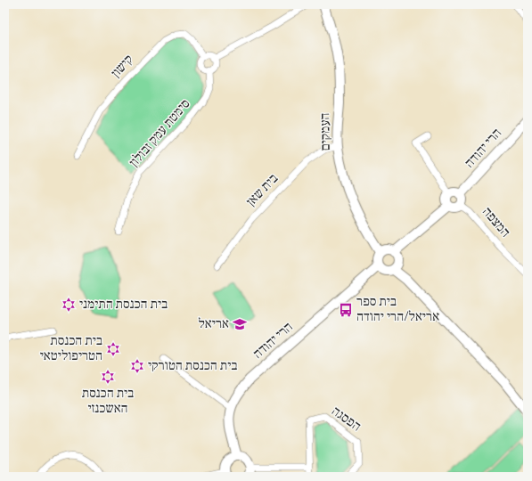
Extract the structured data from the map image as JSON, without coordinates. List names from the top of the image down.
{
  "streets": {
    "street": [
      "קישון",
      "העמקים",
      "סימטת עמק זבולון",
      "הרי יהודה",
      "בית שאן",
      "המצפה",
      "הפסגה"
    ]
  },
  "crossings": [
    ["קישון", "סימטת עמק זבולון"],
    ["העמקים", "הרי יהודה"],
    ["העמקים", "בית שאן"],
    ["הרי יהודה", "המצפה"]
  ],
  "places": {
    "synagogue": [
      "בית הכנסת התימני",
      "בית הכנסת הטריפוליטאי",
      "בית הכנסת הטורקי",
      "בית הכנסת האשכנזי"
    ],
    "bus stop": ["בית ספר אריאל/הרי יהודה"],
    "school or university": ["אריאל"]
  }
}
